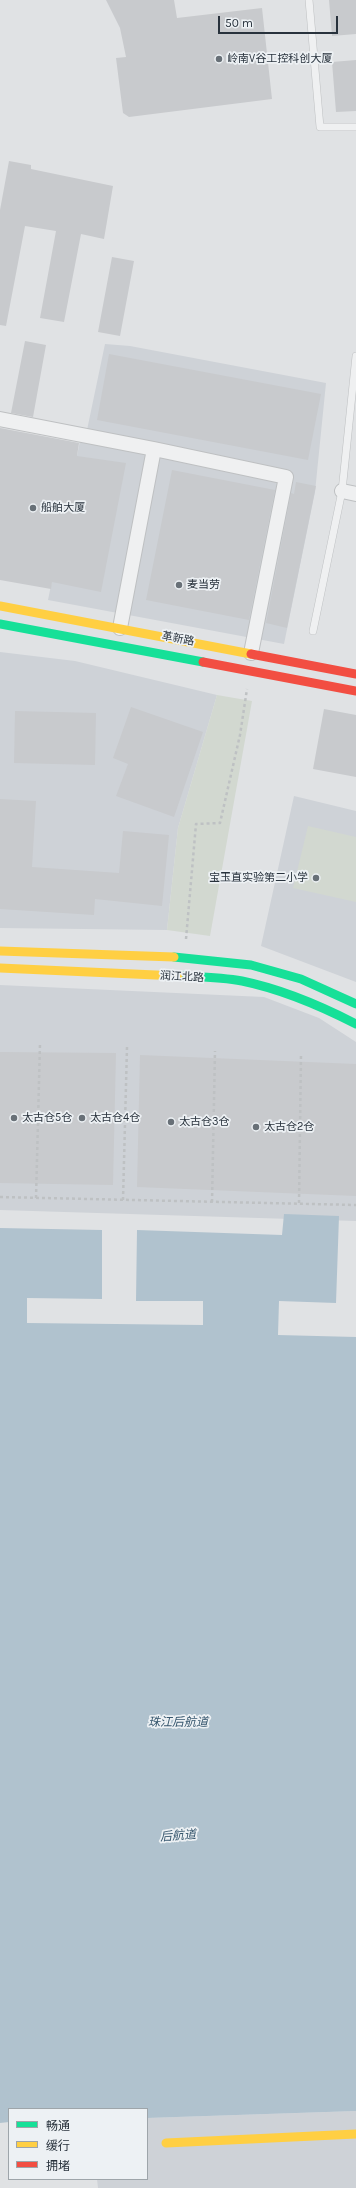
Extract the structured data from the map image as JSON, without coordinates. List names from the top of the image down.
{
  "streets": {
    "street": ["革新路", "润江北路"]
  },
  "water": ["珠江后航道", "后航道"],
  "places": [
    "岭南V谷工控科创大厦",
    "船舶大厦",
    "麦当劳",
    "宝玉直实验第二小学",
    "太古仓5仓",
    "太古仓4仓",
    "太古仓3仓",
    "太古仓2仓"
  ],
  "legend": ["畅通", "缓行", "拥堵"],
  "scale_bar": "50 m"
}
